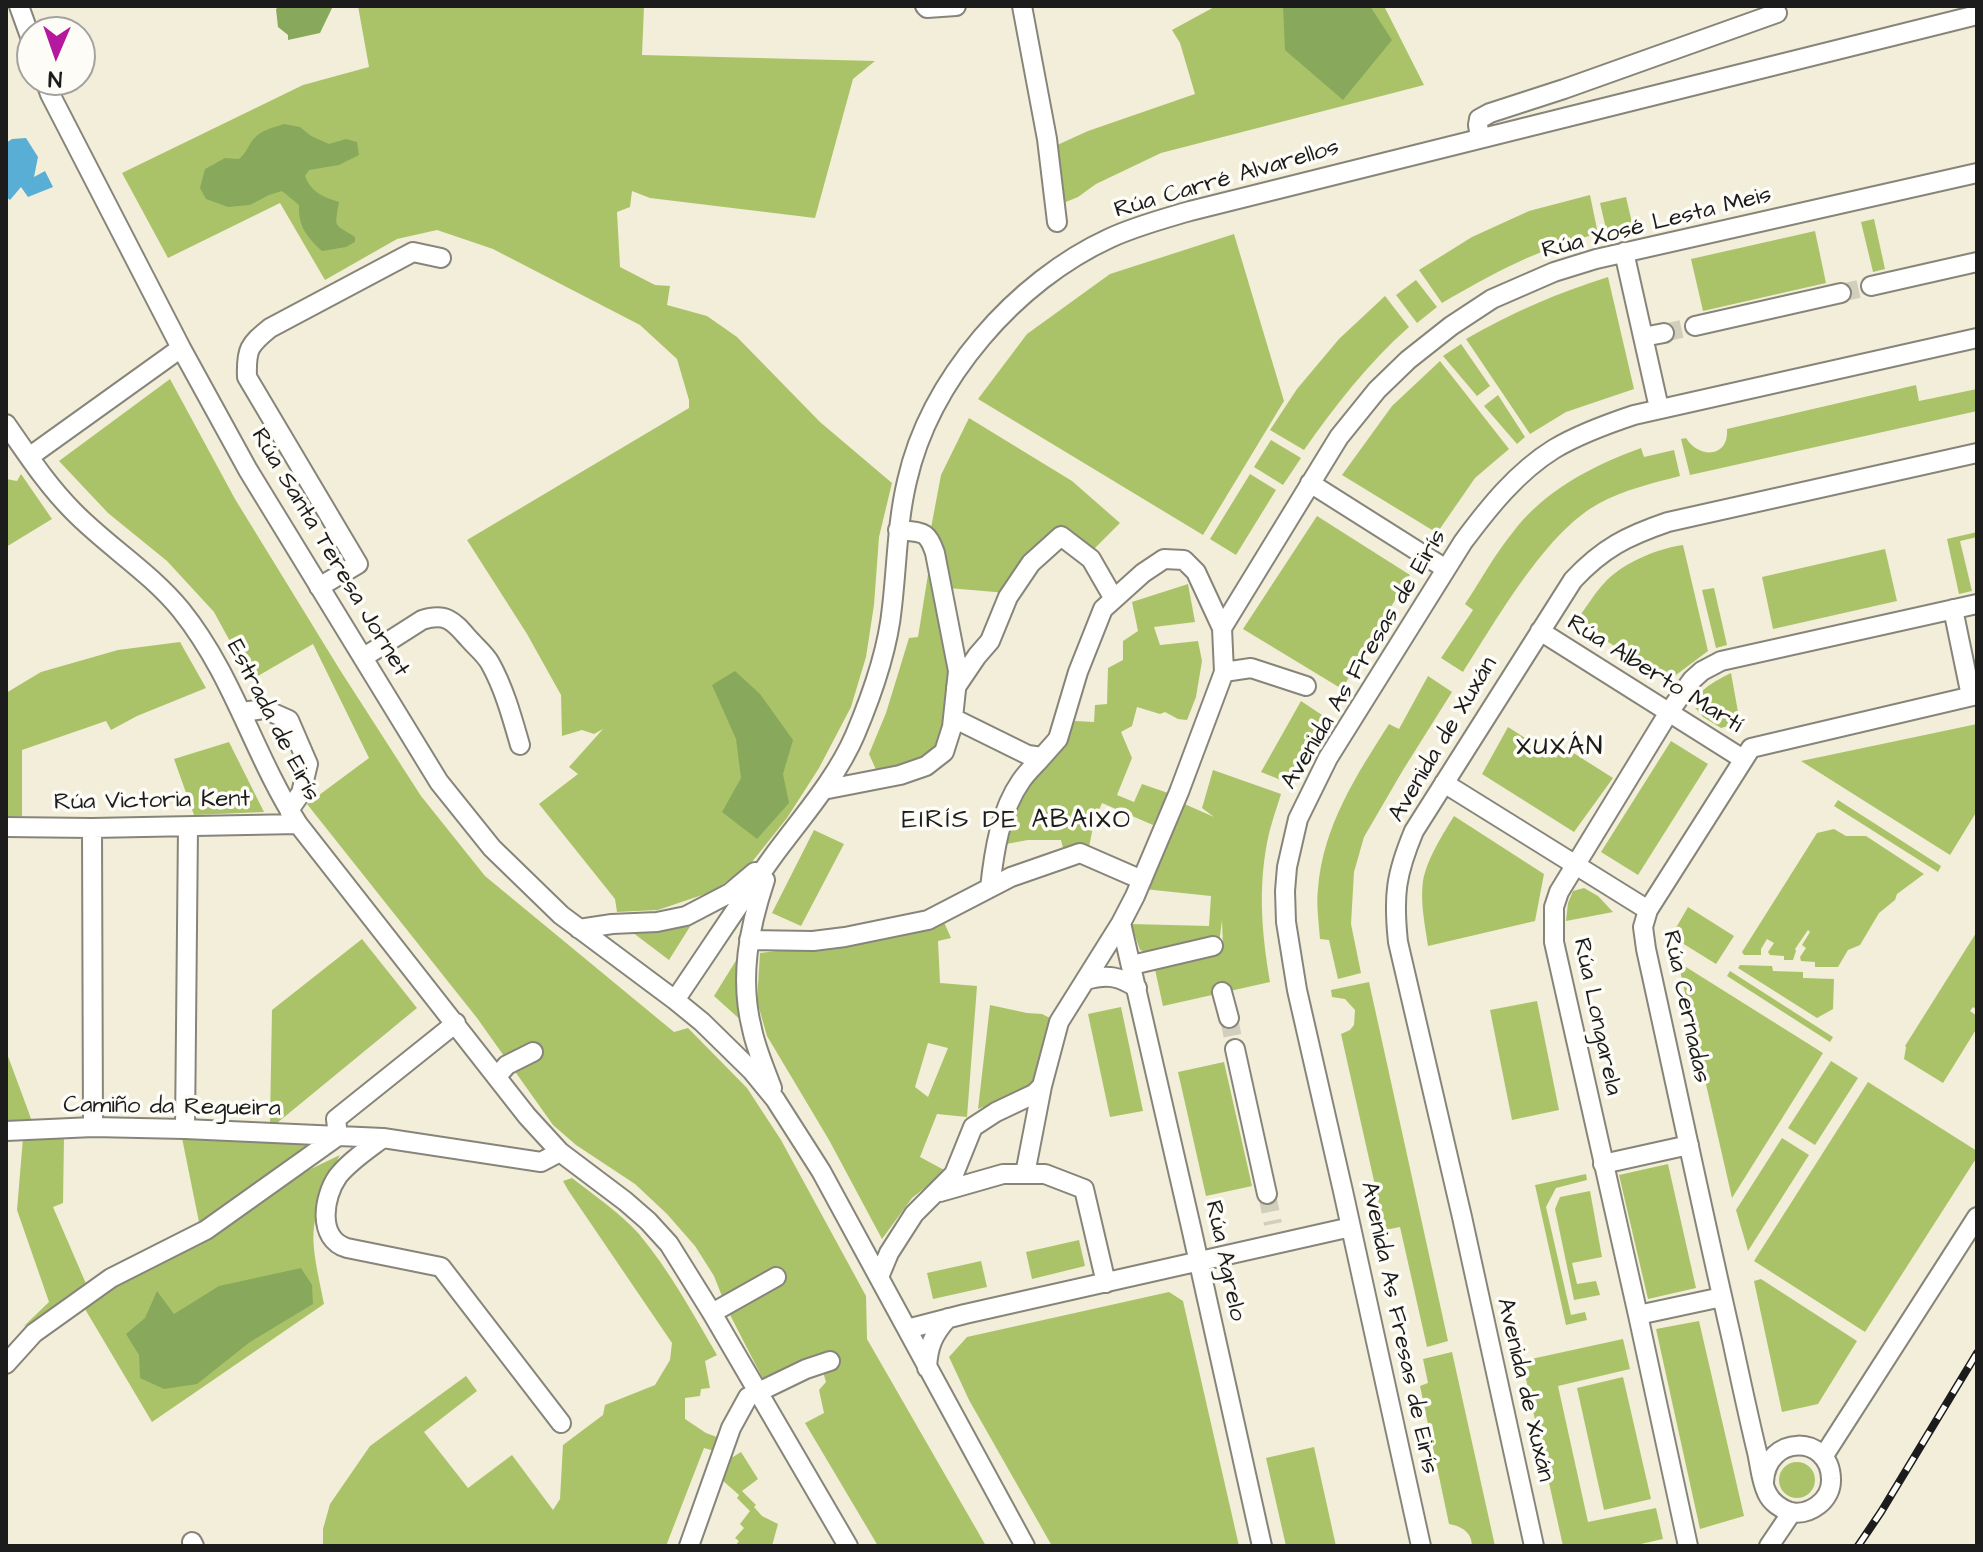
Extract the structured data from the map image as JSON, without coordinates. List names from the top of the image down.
{
  "streets": {
    "street": [
      "Rúa Carré Alvarellos",
      "Rúa Xosé Lesta Meis",
      "Rúa Santa Teresa Jornet",
      "Avenida As Fresas de Eirís",
      "Rúa Alberto Martí",
      "Estrada de Eirís",
      "Avenida de Xuxán",
      "Rúa Victoria Kent",
      "Rúa Cernadas",
      "Rúa Longarela",
      "Camiño da Regueira",
      "Rúa Agrelo"
    ]
  },
  "crossings": [
    ["Rúa Carré Alvarellos", "Rúa Santa Teresa Jornet"],
    ["Rúa Alberto Martí", "Avenida de Xuxán"],
    ["Rúa Alberto Martí", "Rúa Cernadas"],
    ["Rúa Alberto Martí", "Rúa Longarela"],
    ["Estrada de Eirís", "Rúa Victoria Kent"],
    ["Estrada de Eirís", "Camiño da Regueira"]
  ],
  "districts": ["XUXÁN", "EIRÍS DE ABAIXO"],
  "north": "bottom"
}
